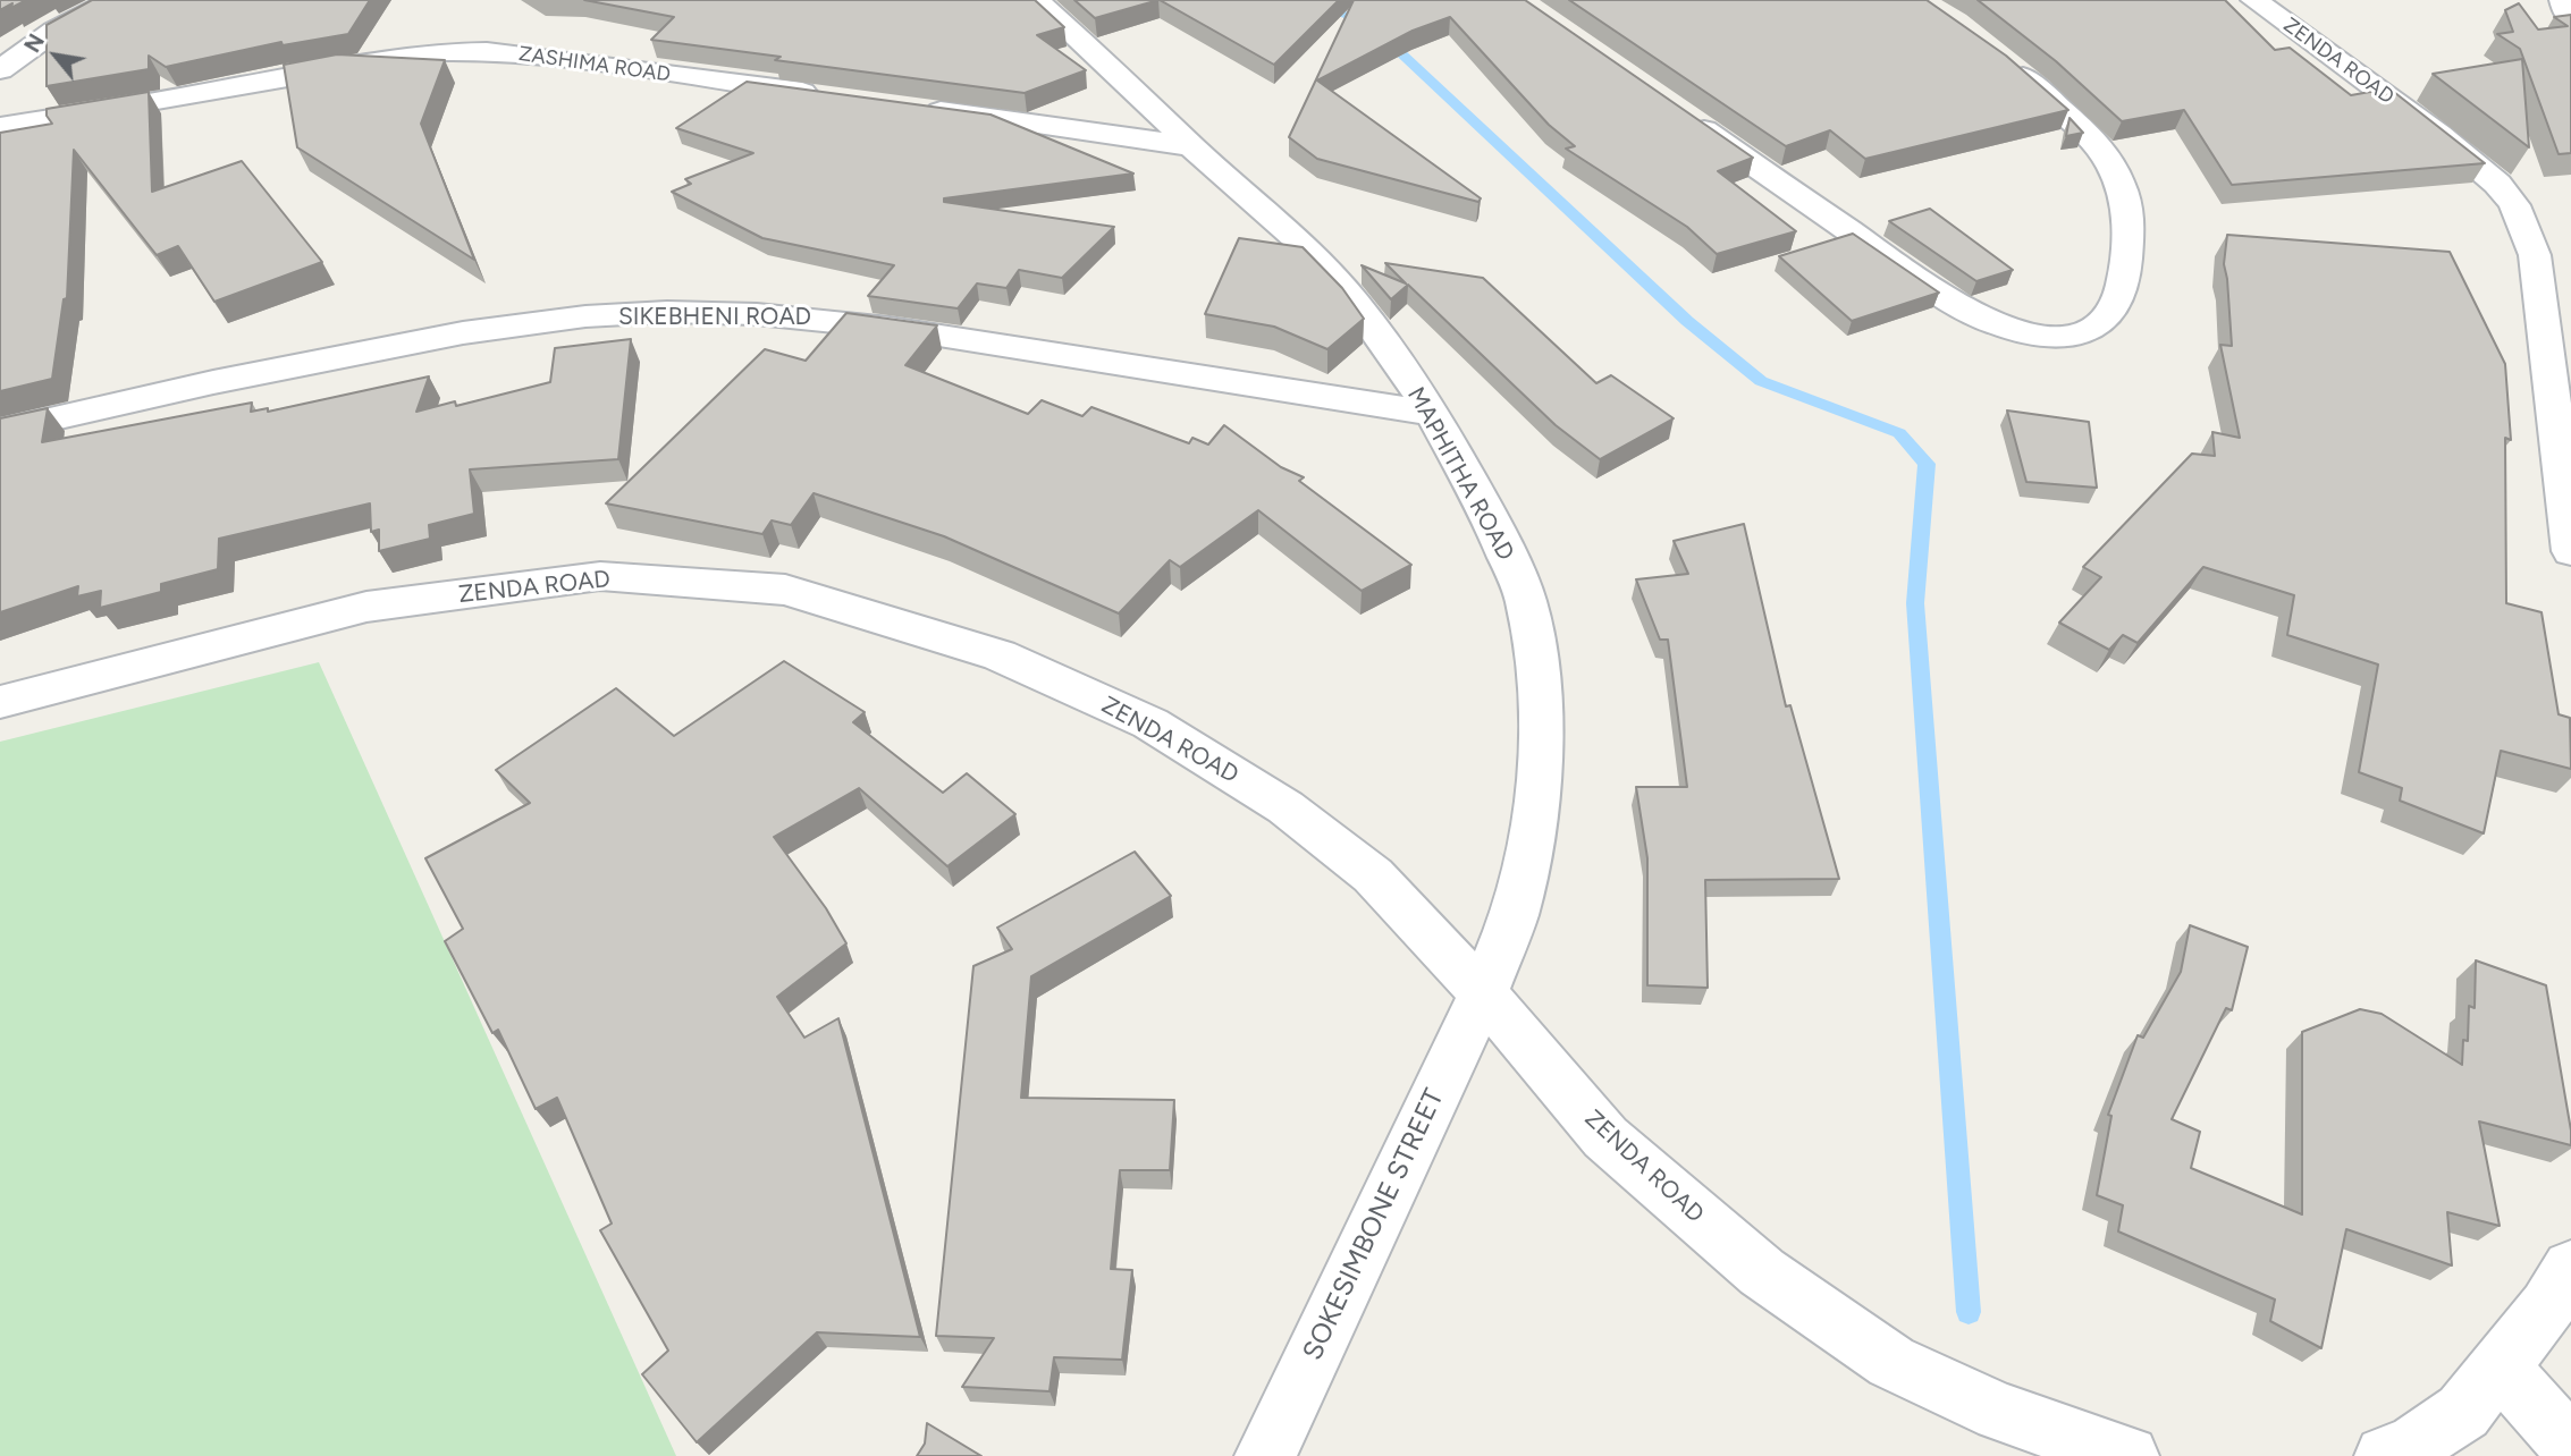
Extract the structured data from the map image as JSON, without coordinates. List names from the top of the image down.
{
  "streets": {
    "street": [
      "ZENDA ROAD",
      "ZASHIMA ROAD",
      "SIKEBHENI ROAD",
      "MAPHITHA ROAD",
      "SOKESIMBONE STREET"
    ]
  },
  "crossings": [
    ["ZENDA ROAD", "MAPHITHA ROAD"],
    ["ZENDA ROAD", "SOKESIMBONE STREET"],
    ["SIKEBHENI ROAD", "MAPHITHA ROAD"],
    ["MAPHITHA ROAD", "SOKESIMBONE STREET"]
  ],
  "north": "top left"
}
